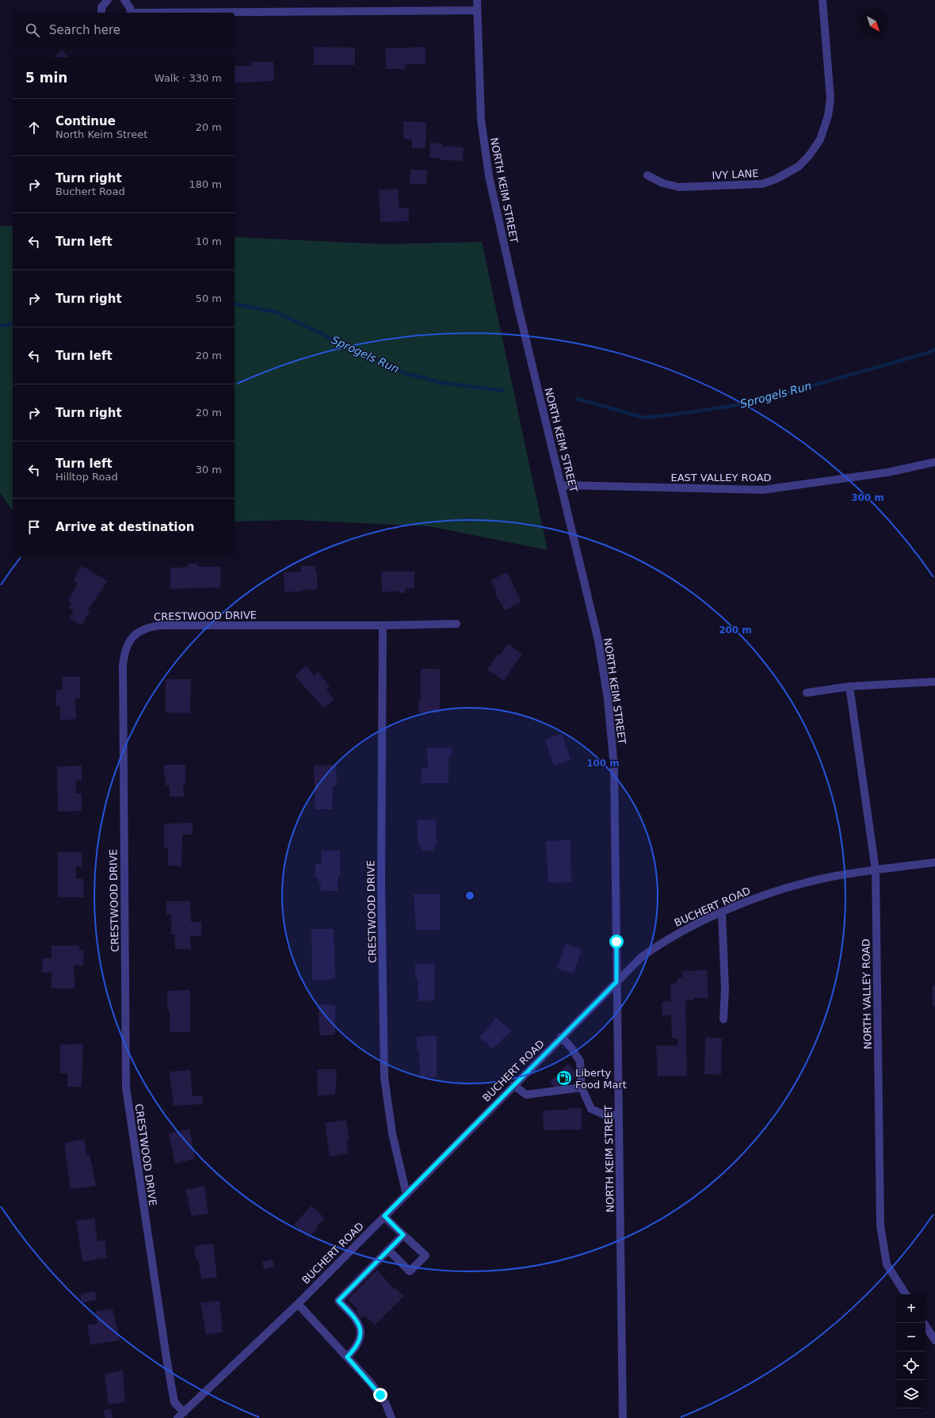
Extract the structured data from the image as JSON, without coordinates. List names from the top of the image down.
{
  "streets": {
    "street": [
      "IVY LANE",
      "NORTH KEIM STREET",
      "EAST VALLEY ROAD",
      "CRESTWOOD DRIVE",
      "BUCHERT ROAD",
      "NORTH VALLEY ROAD"
    ]
  },
  "crossings": [
    ["NORTH KEIM STREET", "EAST VALLEY ROAD"],
    ["NORTH KEIM STREET", "BUCHERT ROAD"],
    ["CRESTWOOD DRIVE", "BUCHERT ROAD"],
    ["BUCHERT ROAD", "NORTH VALLEY ROAD"]
  ],
  "water": ["Sprogels Run"],
  "places": {
    "fuel station": ["Liberty Food Mart"]
  },
  "north": "bottom right",
  "page": {
    "search": "Search here",
    "heading": ["5 min", "Walk · 330 m"],
    "list": [
      ["Continue", "North Keim Street", "20 m"],
      ["Turn right", "Buchert Road", "180 m"],
      ["Turn left", "10 m"],
      ["Turn right", "50 m"],
      ["Turn left", "20 m"],
      ["Turn right", "20 m"],
      ["Turn left", "Hilltop Road", "30 m"],
      "Arrive at destination"
    ],
    "map_buttons": ["+", "−"]
  },
  "rings": ["300 m", "200 m", "100 m"]
}
